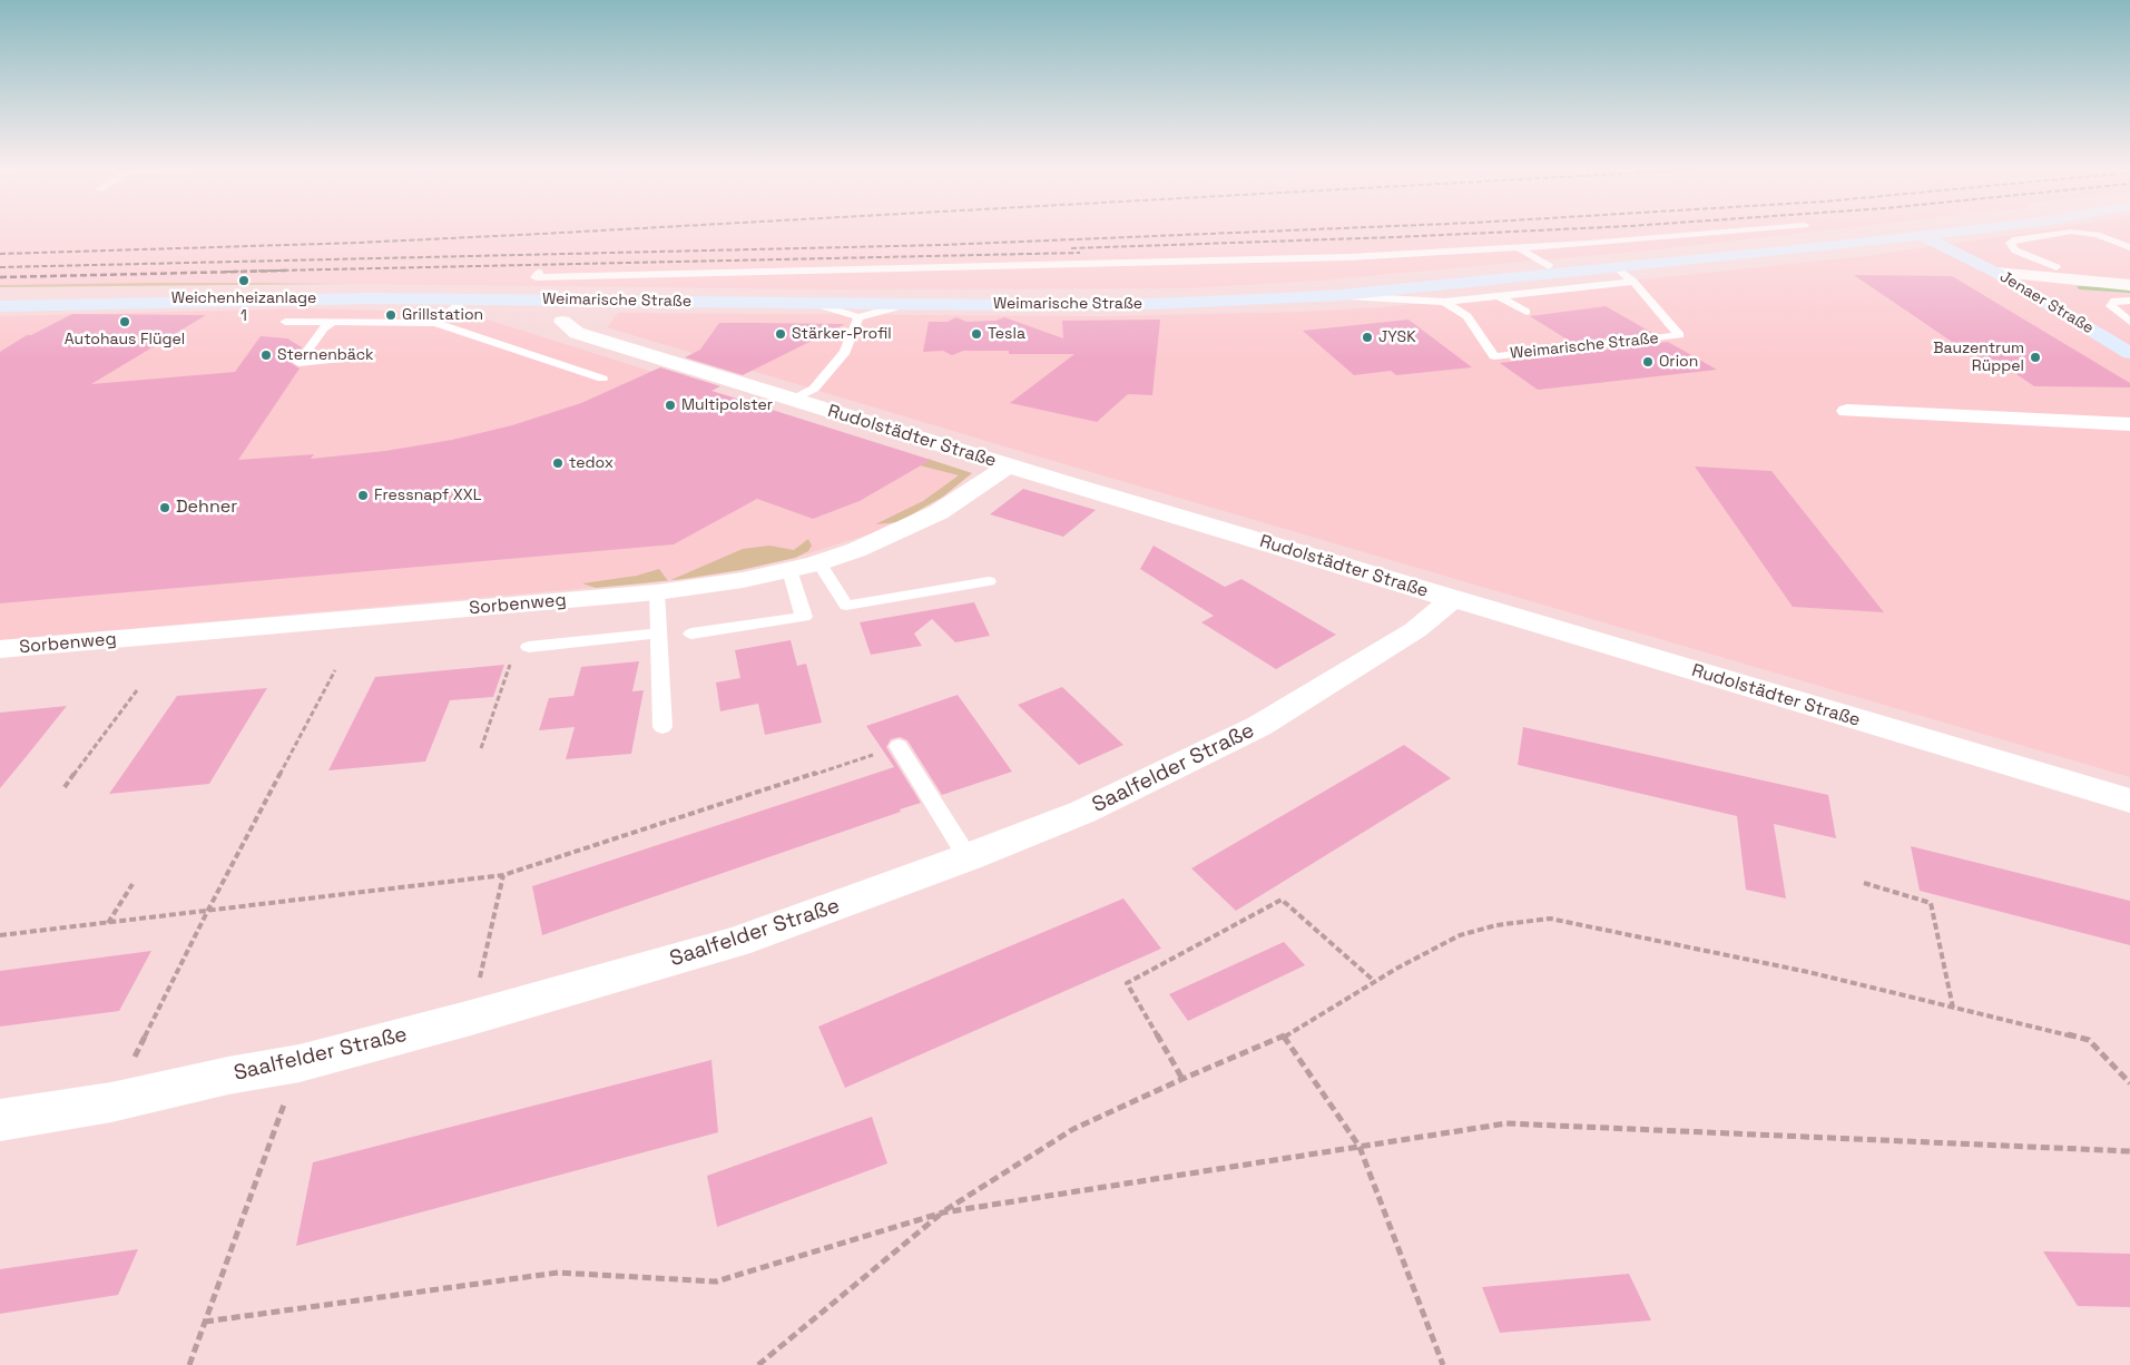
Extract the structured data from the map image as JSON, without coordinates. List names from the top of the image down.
{
  "streets": {
    "main road": ["Weimarische Straße", "Jenaer Straße"],
    "street": ["Rudolstädter Straße", "Sorbenweg", "Saalfelder Straße"]
  },
  "crossings": [
    ["Weimarische Straße", "Jenaer Straße"],
    ["Rudolstädter Straße", "Sorbenweg"],
    ["Rudolstädter Straße", "Saalfelder Straße"]
  ],
  "places": [
    "Weichenheizanlage 1",
    "Grillstation",
    "Autohaus Flügel",
    "Stärker-Profil",
    "Tesla",
    "JYSK",
    "Sternenbäck",
    "Bauzentrum Rüppel",
    "Orion",
    "Multipolster",
    "tedox",
    "Fressnapf XXL",
    "Dehner"
  ]
}
